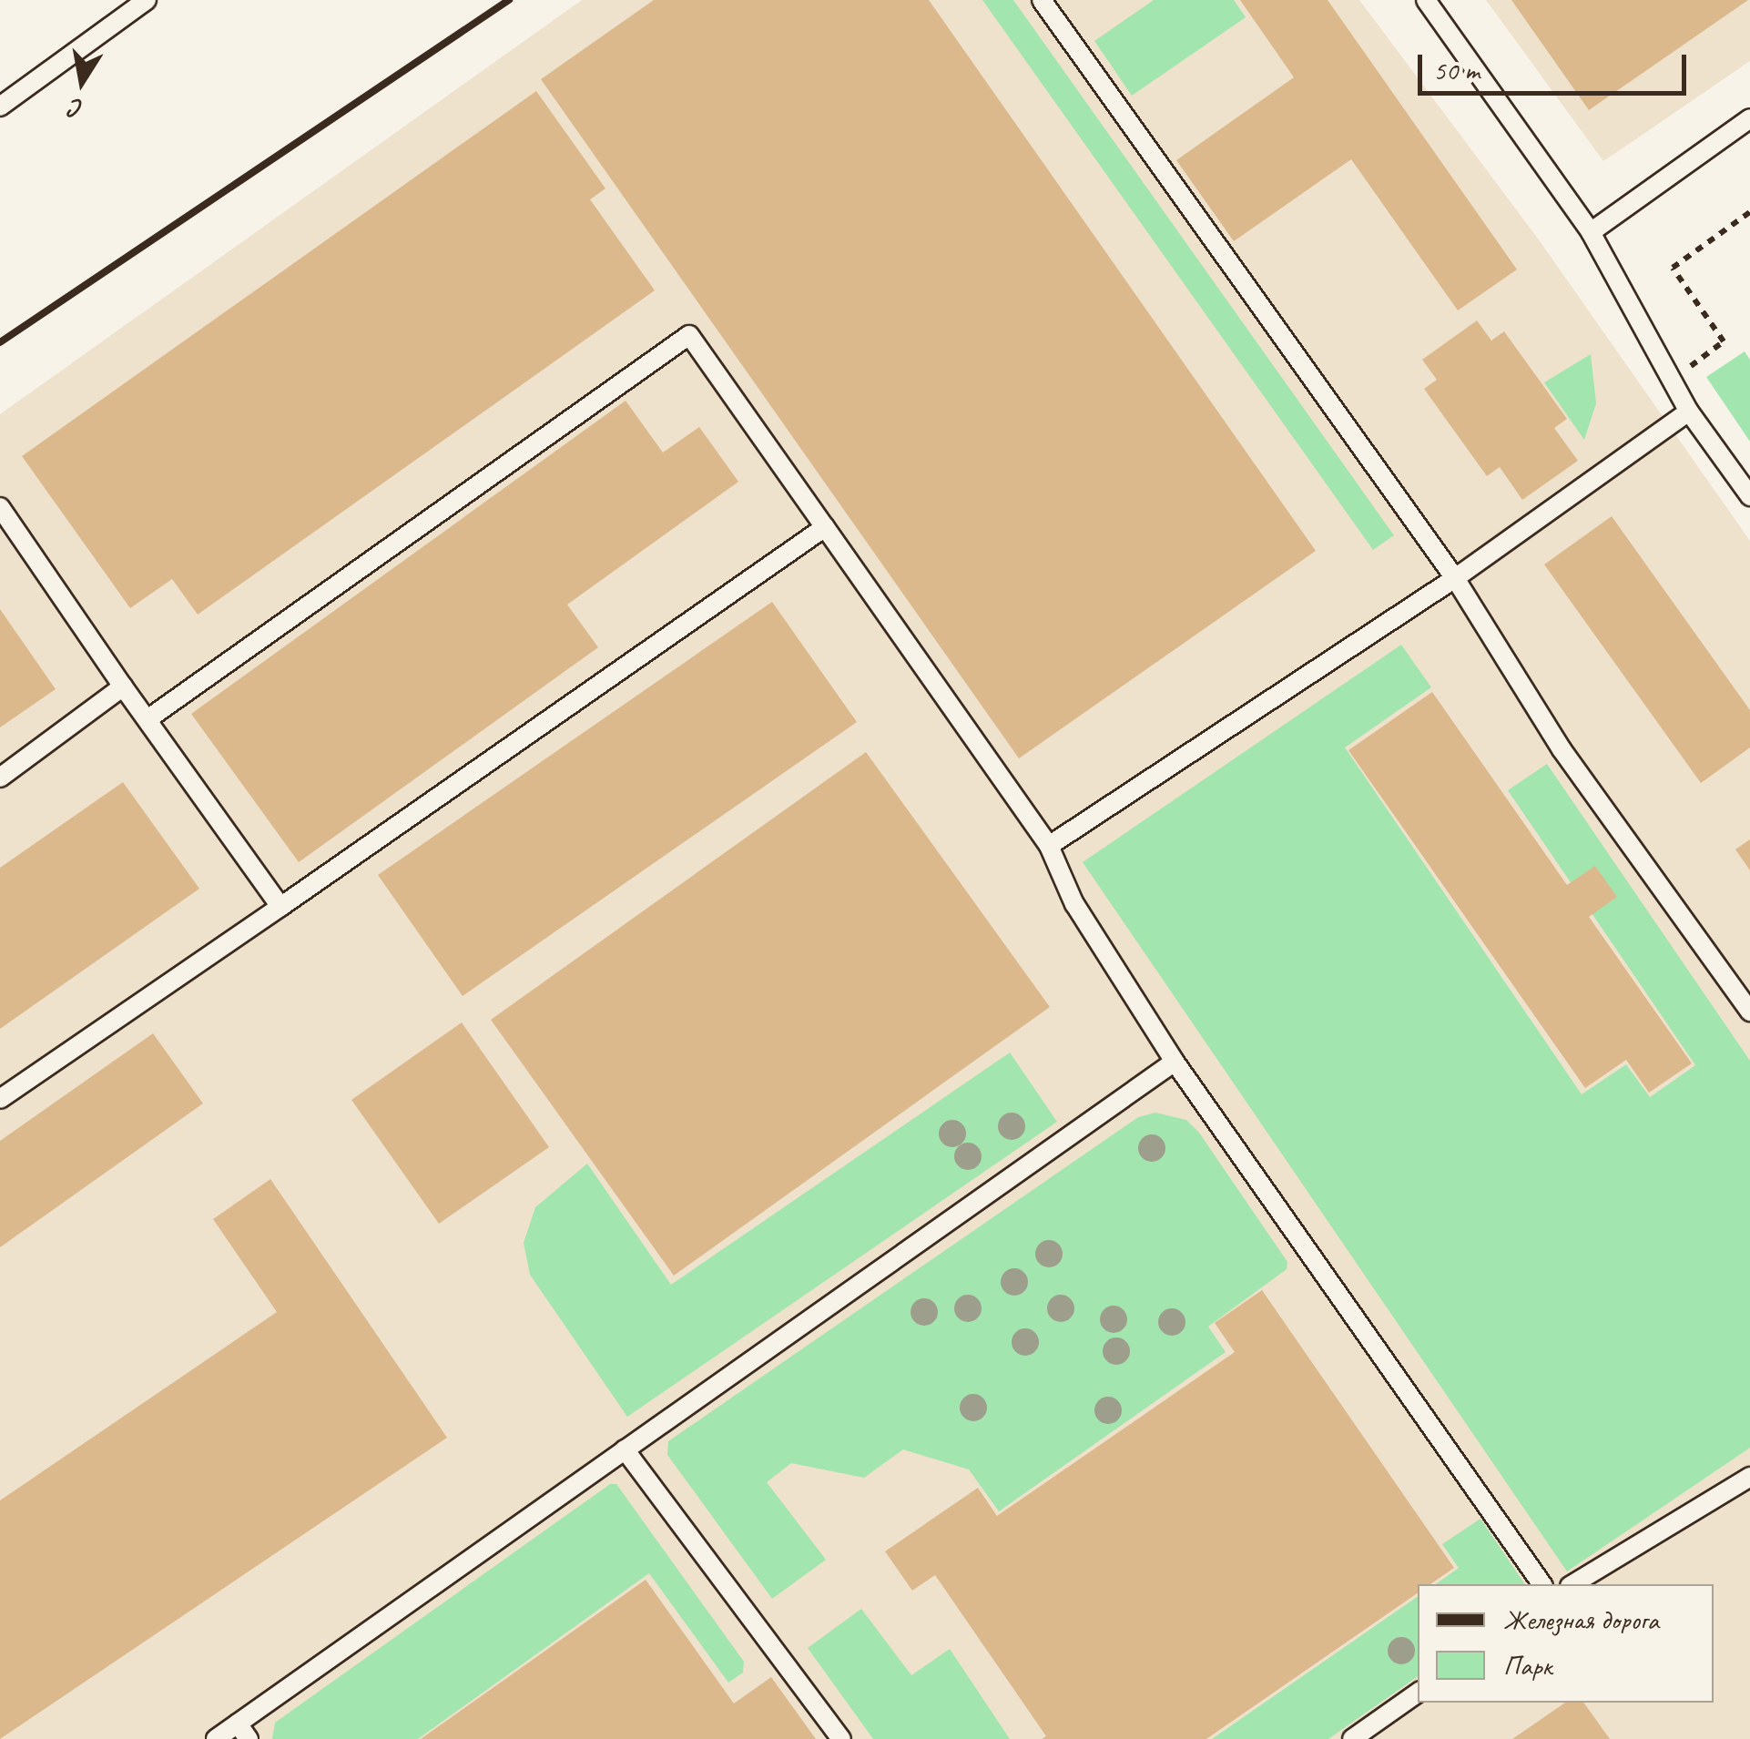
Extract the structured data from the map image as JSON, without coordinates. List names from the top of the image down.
{
  "legend": ["Железная дорога", "Парк"],
  "scale_bar": "50 m",
  "north": "bottom"
}
